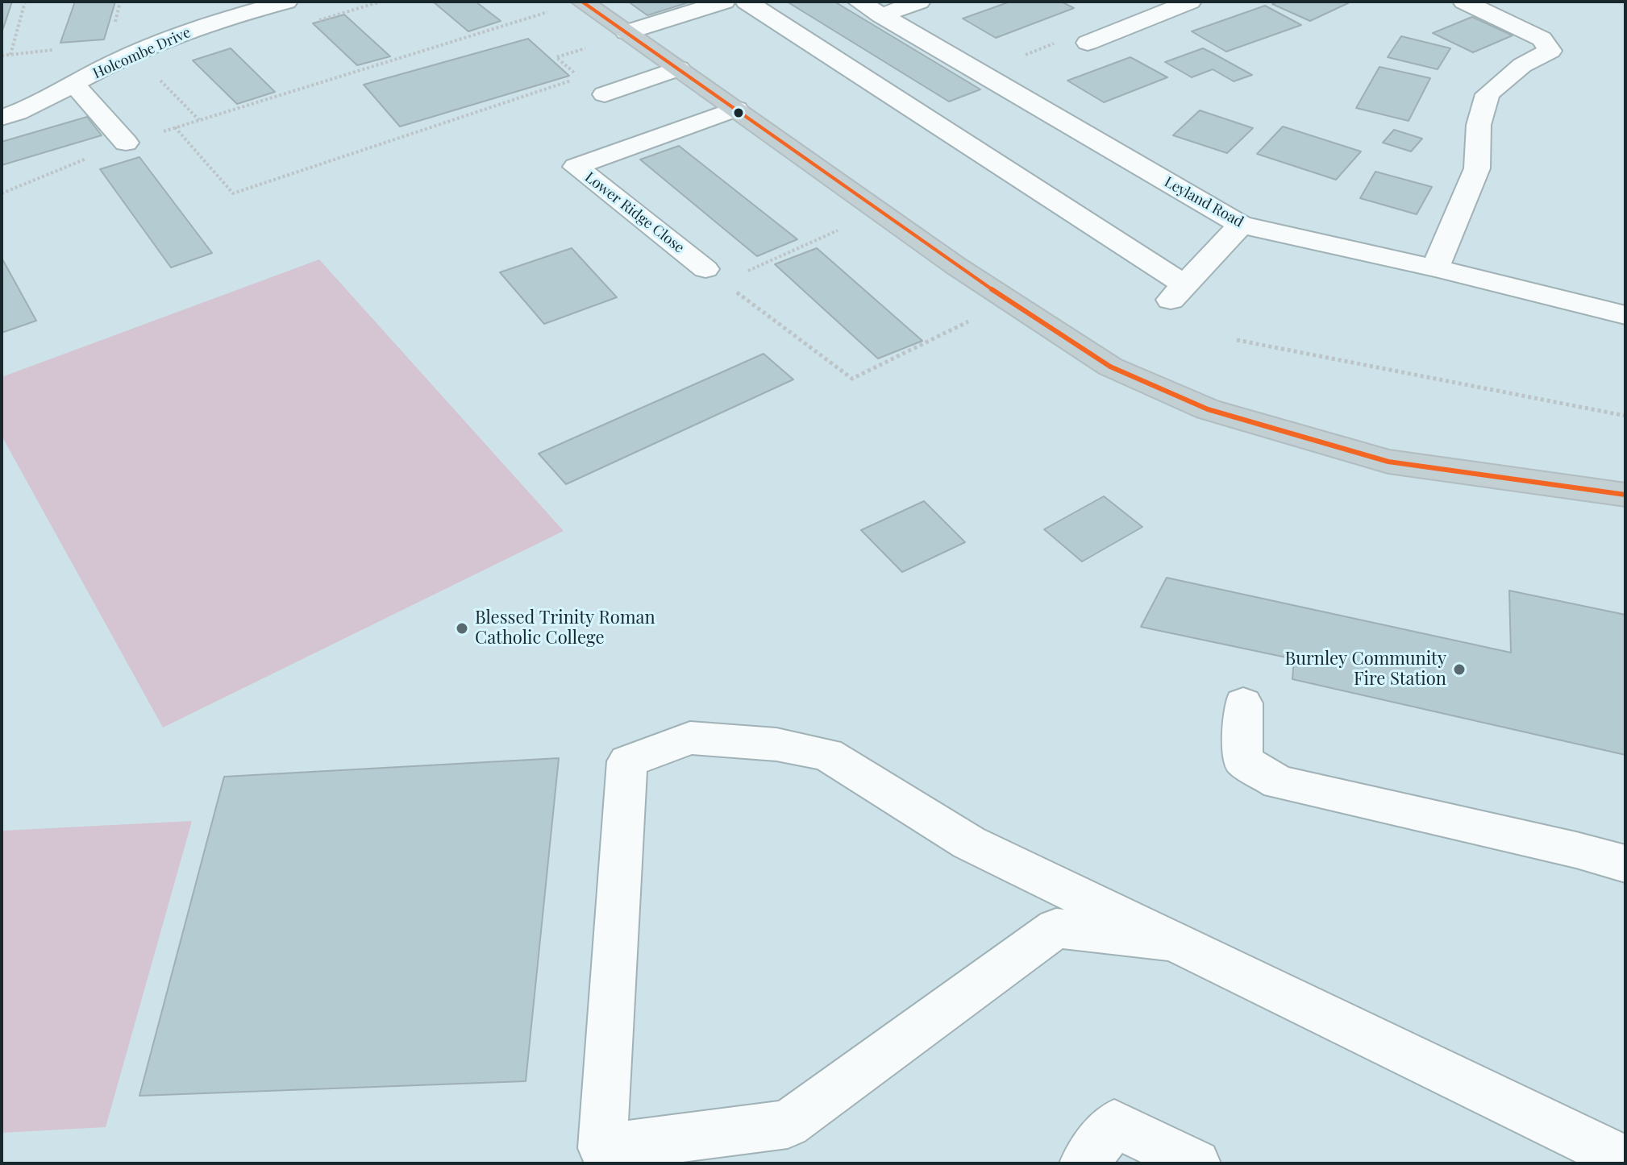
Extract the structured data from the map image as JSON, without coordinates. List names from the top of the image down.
{
  "streets": {
    "street": ["Holcombe Drive", "Leyland Road", "Lower Ridge Close"]
  },
  "places": ["Blessed Trinity Roman Catholic College", "Burnley Community Fire Station"]
}
